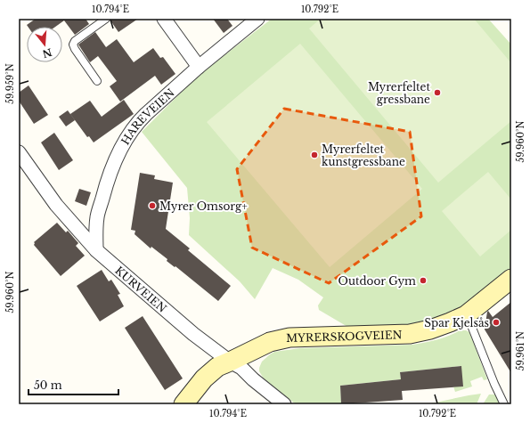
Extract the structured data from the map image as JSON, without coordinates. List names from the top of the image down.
{
  "streets": {
    "street": ["HAREVEIEN", "KURVEIEN", "MYRERSKOGVEIEN"]
  },
  "crossings": [
    ["HAREVEIEN", "KURVEIEN"],
    ["KURVEIEN", "MYRERSKOGVEIEN"]
  ],
  "places": [
    "Myrerfeltet gressbane",
    "Myrerfeltet kunstgressbane",
    "Myrer Omsorg+",
    "Outdoor Gym",
    "Spar Kjelsås"
  ],
  "scale_bar": "50 m",
  "north": "bottom",
  "coordinates": [
    "10.794°E",
    "10.792°E",
    "59.959°N",
    "59.960°N",
    "59.961°N"
  ]
}
